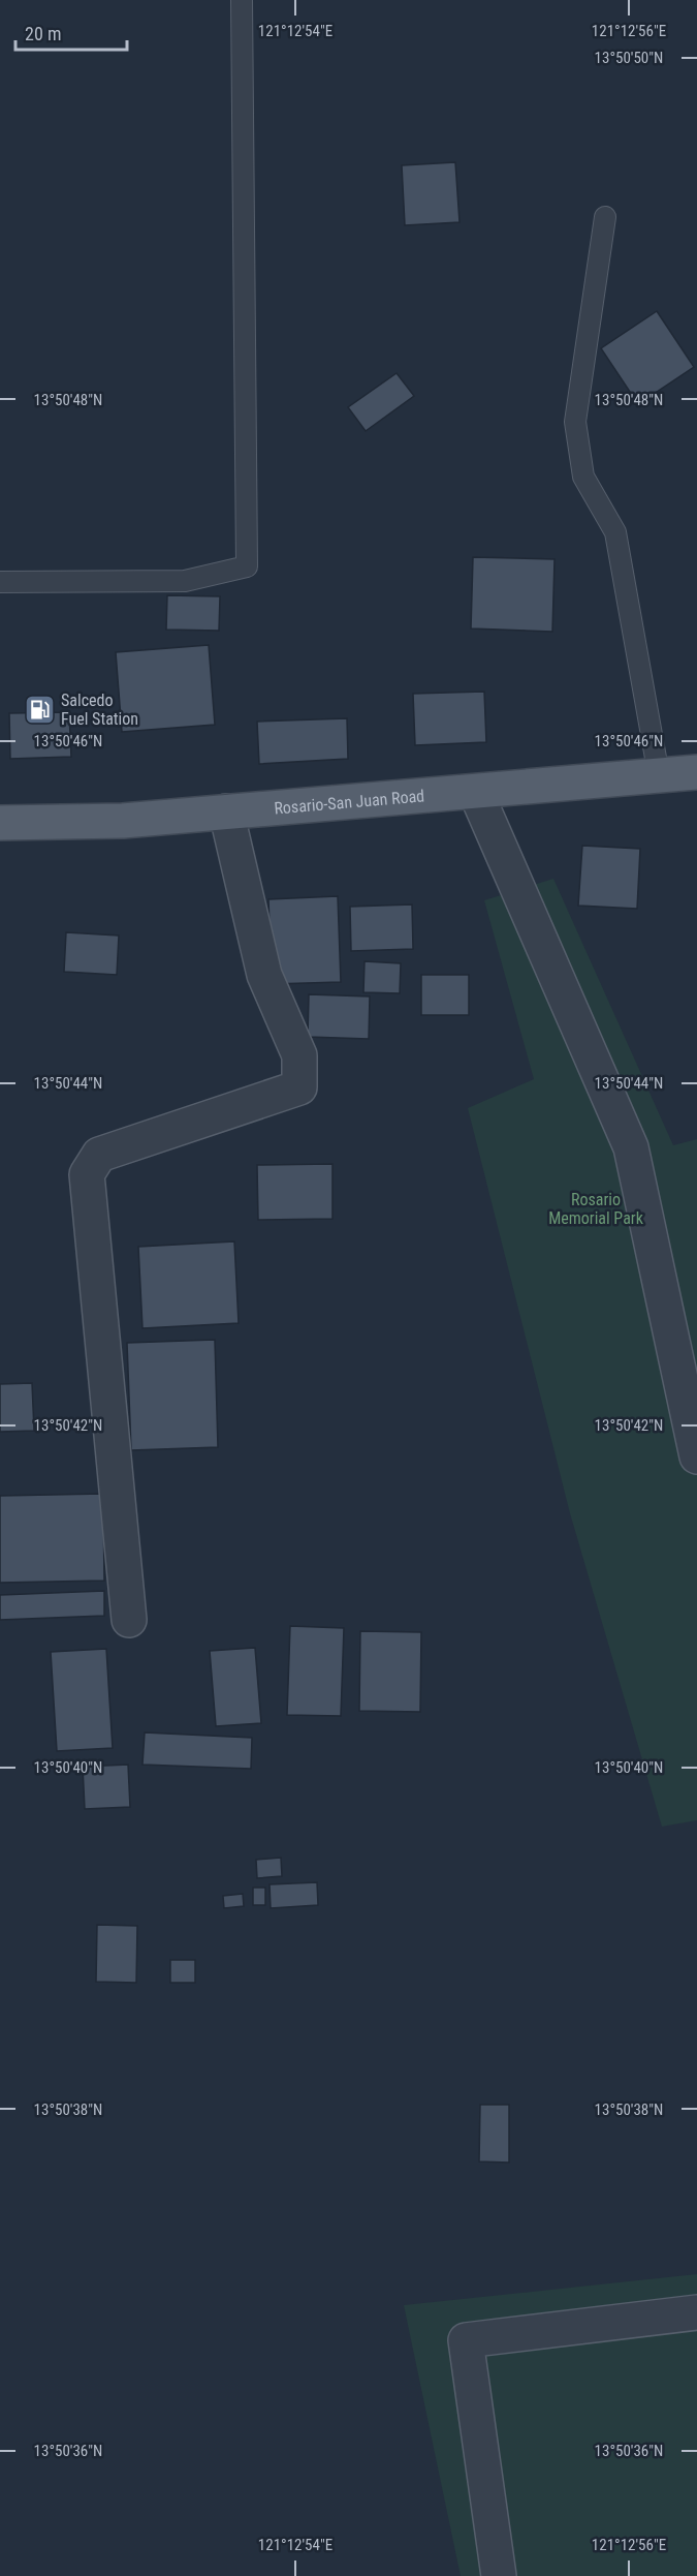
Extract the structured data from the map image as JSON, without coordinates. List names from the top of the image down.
{
  "streets": {
    "main road": ["Rosario-San Juan Road"]
  },
  "parks": ["Rosario Memorial Park"],
  "places": {
    "fuel station": ["Salcedo Fuel Station"]
  },
  "scale_bar": "20 m",
  "coordinates": [
    "121°12'54\"E",
    "121°12'56\"E",
    "13°50'50\"N",
    "13°50'48\"N",
    "13°50'46\"N",
    "13°50'44\"N",
    "13°50'42\"N",
    "13°50'40\"N",
    "13°50'38\"N",
    "13°50'36\"N"
  ]
}
